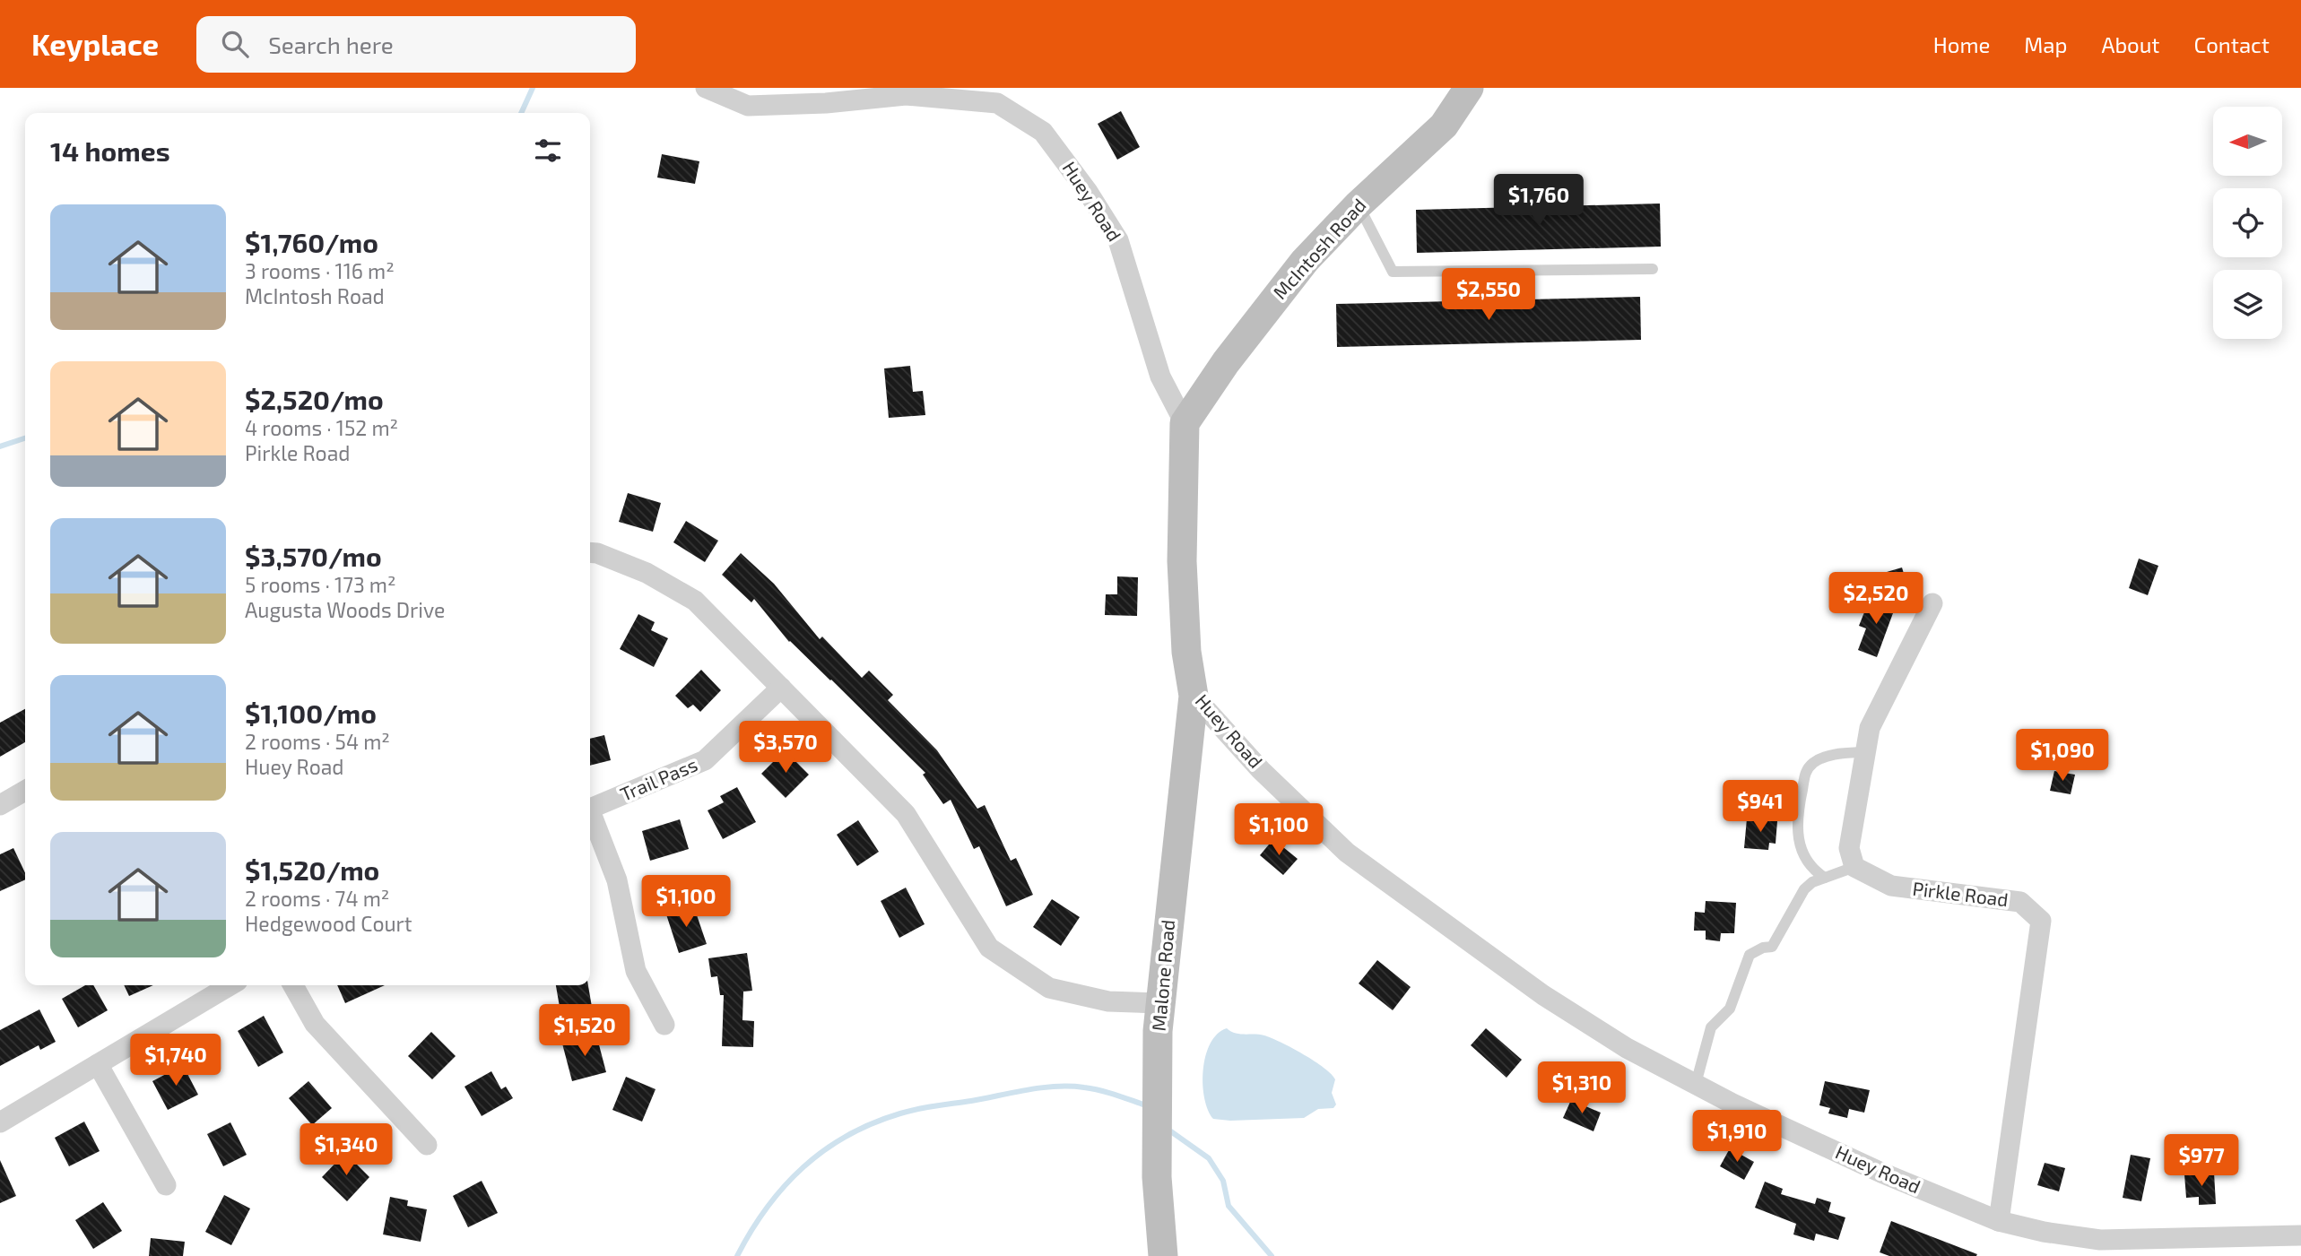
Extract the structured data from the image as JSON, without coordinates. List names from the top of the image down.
{
  "streets": {
    "street": [
      "Huey Road",
      "McIntosh Road",
      "Trail Pass",
      "Pirkle Road",
      "Malone Road"
    ]
  },
  "crossings": [
    ["Huey Road", "McIntosh Road"],
    ["Huey Road", "Pirkle Road"],
    ["Huey Road", "Malone Road"]
  ],
  "north": "left",
  "page": {
    "header": "Keyplace",
    "search": "Search here",
    "nav": [
      "Home",
      "Map",
      "About",
      "Contact"
    ],
    "heading": "14 homes",
    "price": [
      "$1,760",
      "$2,550",
      "$2,520",
      "$3,570",
      "$1,090",
      "$941",
      "$1,100",
      "$1,100",
      "$1,520",
      "$1,740",
      "$1,310",
      "$1,910",
      "$1,340",
      "$977"
    ],
    "list": [
      {
        "name": "$1,760/mo",
        "note": "3 rooms · 116 m² · McIntosh Road"
      },
      {
        "name": "$2,520/mo",
        "note": "4 rooms · 152 m² · Pirkle Road"
      },
      {
        "name": "$3,570/mo",
        "note": "5 rooms · 173 m² · Augusta Woods Drive"
      },
      {
        "name": "$1,100/mo",
        "note": "2 rooms · 54 m² · Huey Road"
      },
      {
        "name": "$1,520/mo",
        "note": "2 rooms · 74 m² · Hedgewood Court"
      }
    ]
  }
}
